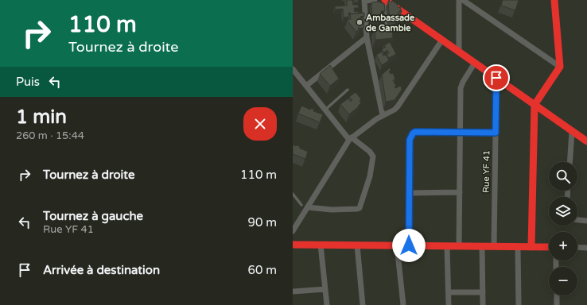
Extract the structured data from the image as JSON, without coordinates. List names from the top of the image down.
{
  "streets": {
    "street": ["Rue YF 41"]
  },
  "places": ["Ambassade de Gambie"],
  "page": {
    "turn": ["110 m", "Tournez à droite"],
    "then": "Puis",
    "heading": ["1 min", "260 m · 15:44"],
    "list": [
      {
        "name": "Tournez à droite",
        "value": "110 m"
      },
      {
        "name": "Tournez à gauche",
        "note": "Rue YF 41",
        "value": "90 m"
      },
      {
        "name": "Arrivée à destination",
        "value": "60 m"
      }
    ],
    "map_buttons": ["+", "−"]
  }
}
